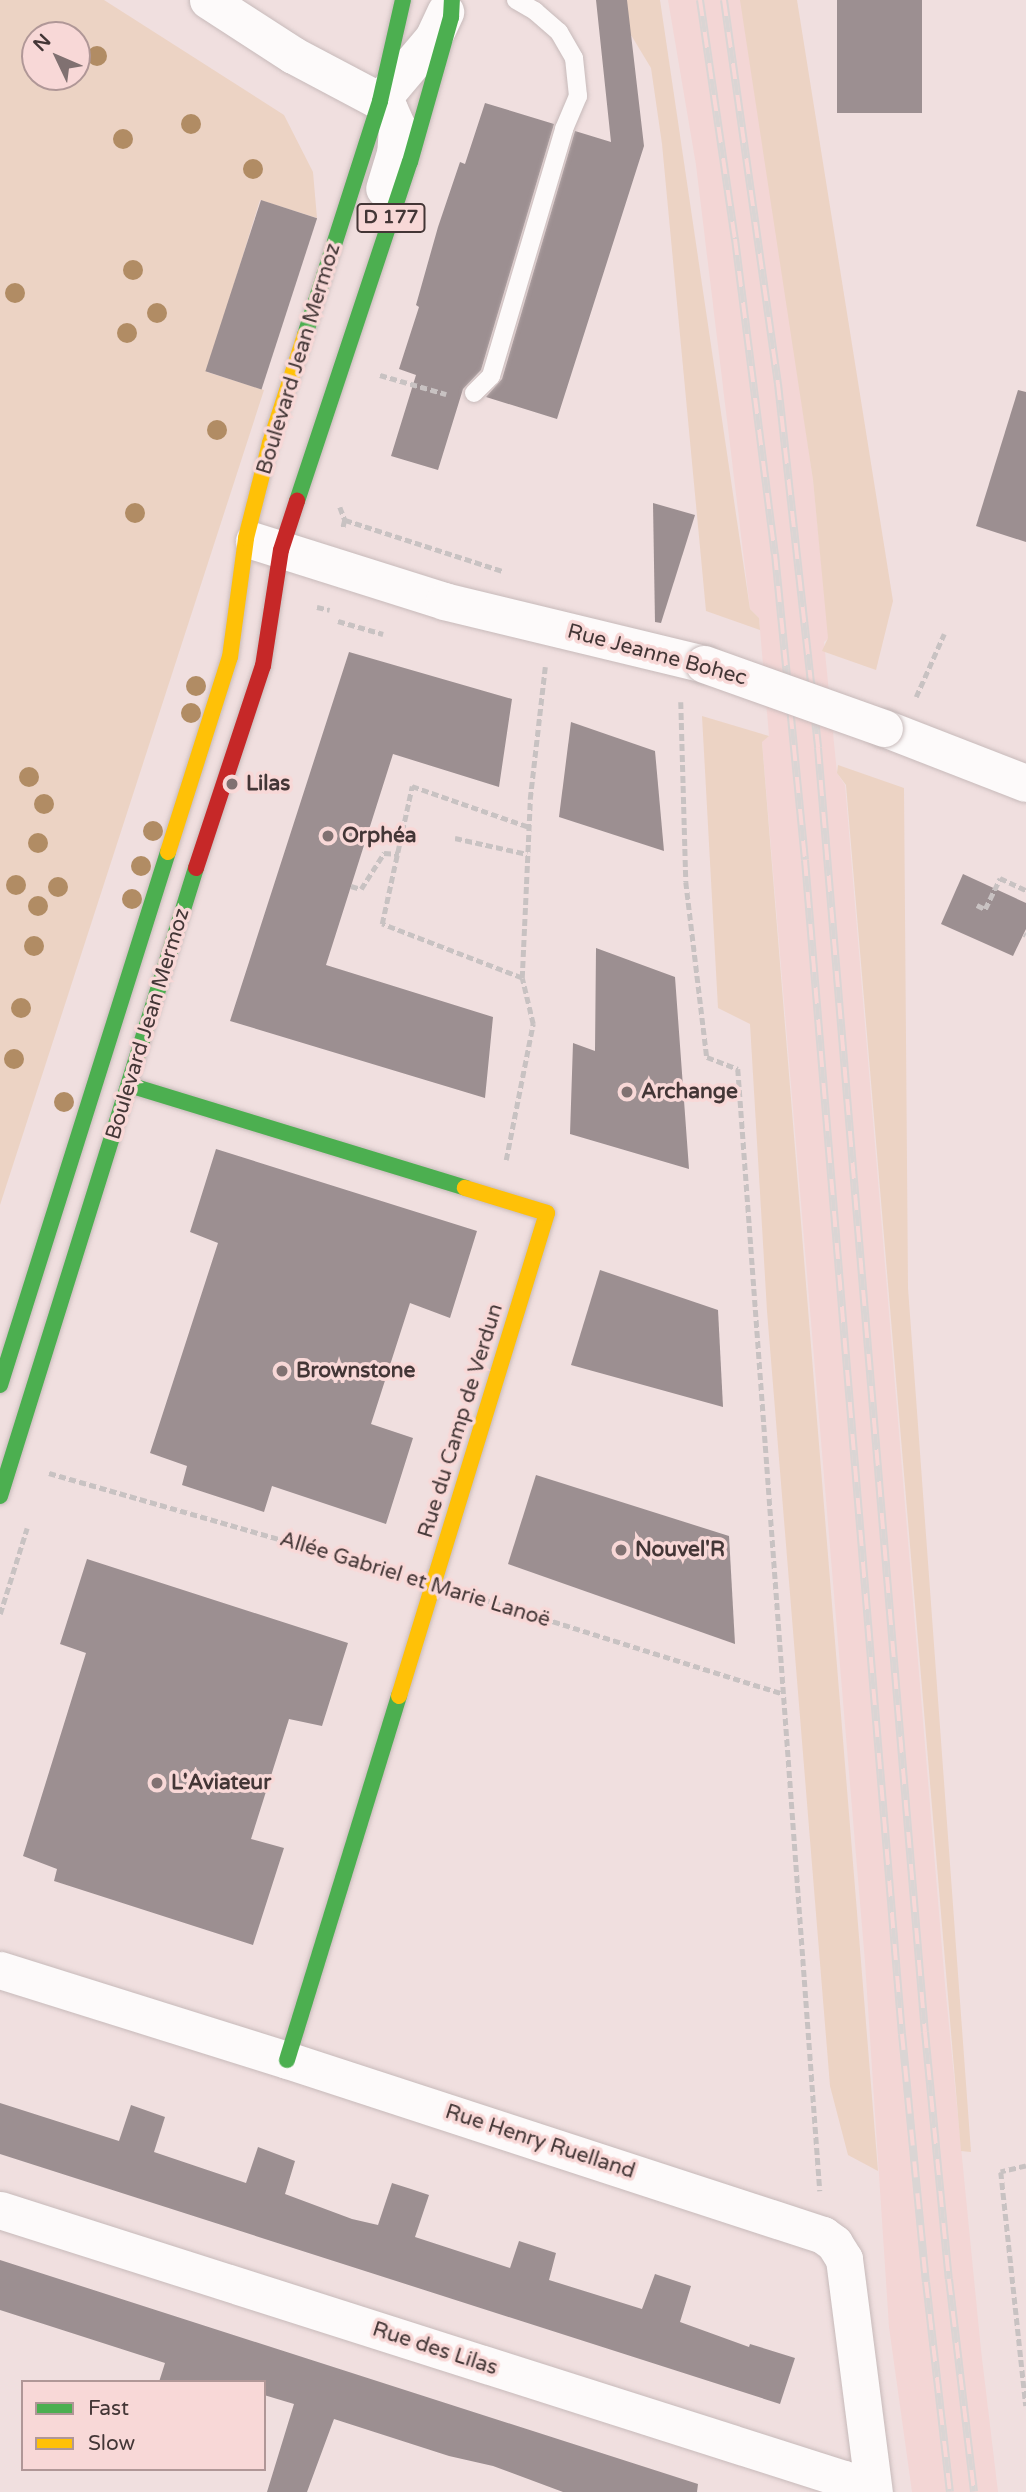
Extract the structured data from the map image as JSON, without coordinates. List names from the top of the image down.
{
  "streets": {
    "main road": ["D 177", "Boulevard Jean Mermoz", "Rue du Camp de Verdun"],
    "street": ["Rue Jeanne Bohec", "Rue Henry Ruelland", "Rue des Lilas"],
    "path": ["Allée Gabriel et Marie Lanoë"]
  },
  "crossings": [
    ["Boulevard Jean Mermoz", "Rue Jeanne Bohec"],
    ["Boulevard Jean Mermoz", "Rue du Camp de Verdun"],
    ["Rue du Camp de Verdun", "Allée Gabriel et Marie Lanoë"],
    ["Rue du Camp de Verdun", "Rue Henry Ruelland"]
  ],
  "places": [
    "Lilas",
    "Orphéa",
    "Archange",
    "Brownstone",
    "Nouvel'R",
    "L'Aviateur"
  ],
  "legend": ["Fast", "Slow"],
  "north": "top left"
}
